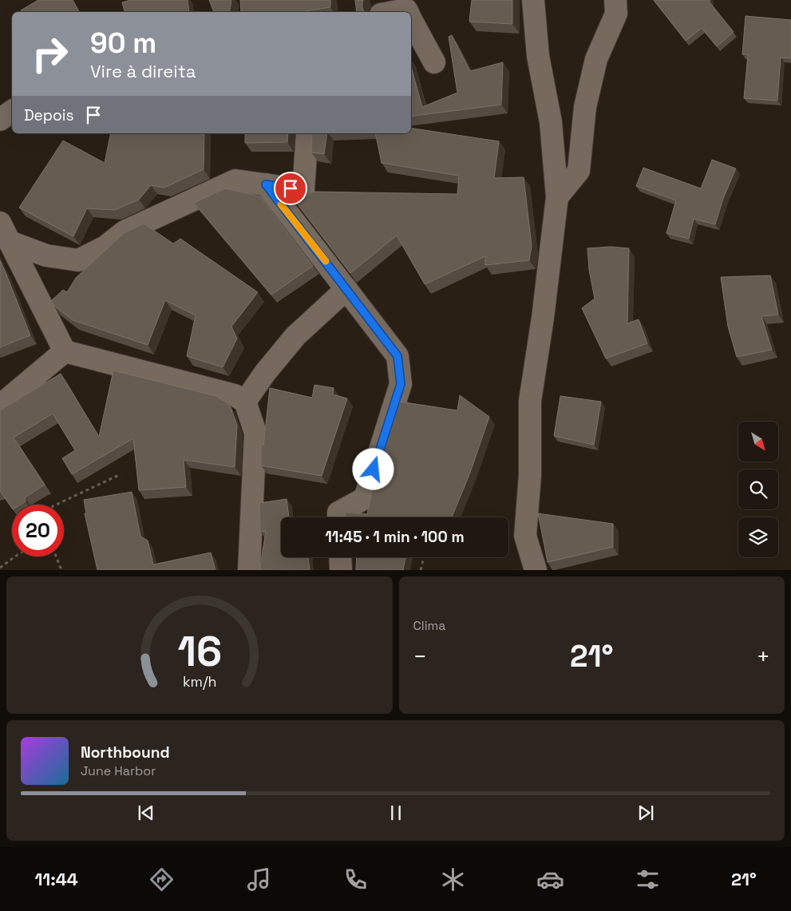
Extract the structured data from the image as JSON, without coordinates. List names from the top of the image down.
{
  "north": "bottom right",
  "page": {
    "turn": ["90 m", "Vire à direita"],
    "then": "Depois",
    "limit": "20",
    "trip": "11:45 · 1 min · 100 m",
    "tile": "Clima",
    "heat": ["−", "21°", "+"],
    "song": ["Northbound", "June Harbor"],
    "tabs": ["11:44", "21°"],
    "gauge": ["16", "km/h"]
  }
}
